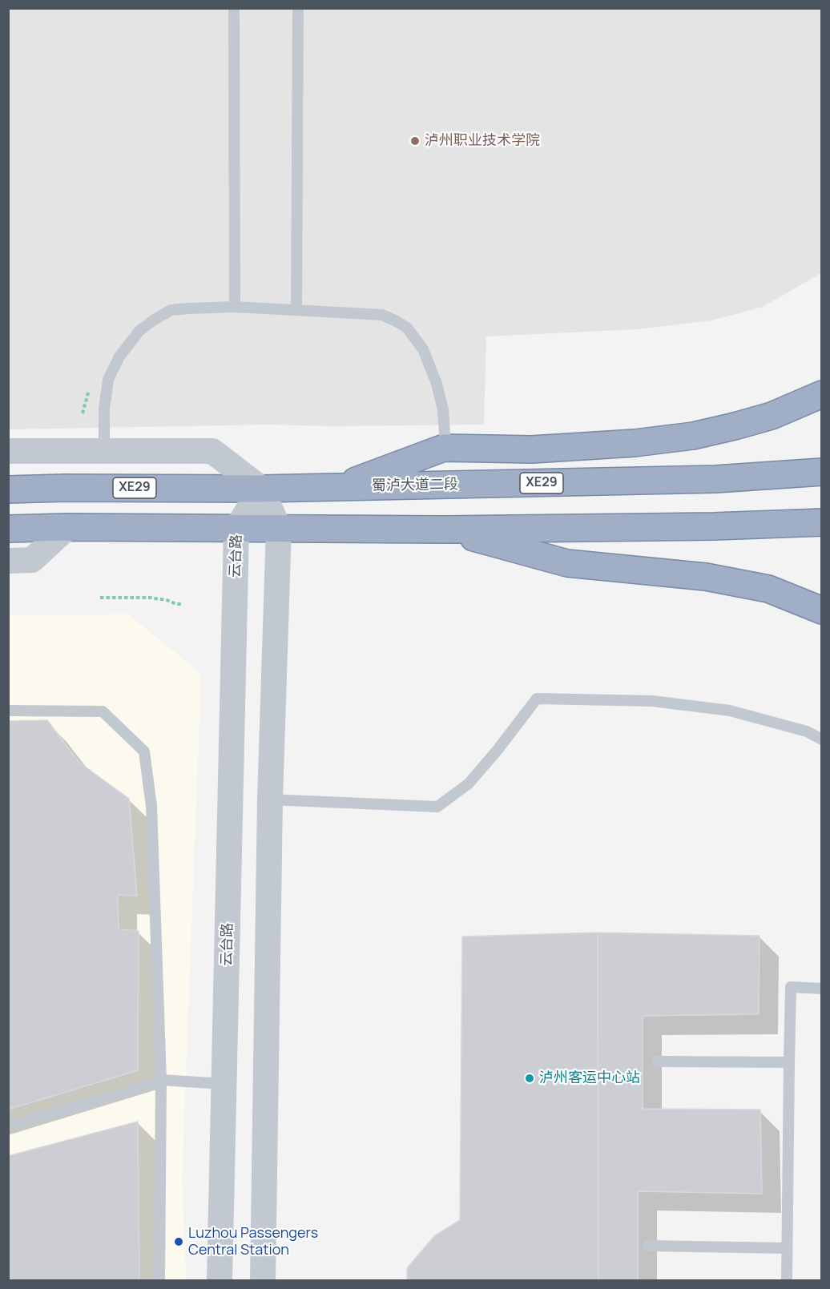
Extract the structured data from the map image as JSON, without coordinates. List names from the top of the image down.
{
  "streets": {
    "highway": ["XE29", "蜀泸大道二段"],
    "street": ["云台路"]
  },
  "crossings": [
    ["蜀泸大道二段", "云台路"]
  ],
  "places": ["泸州职业技术学院", "泸州客运中心站", "Luzhou Passengers Central Station"]
}
